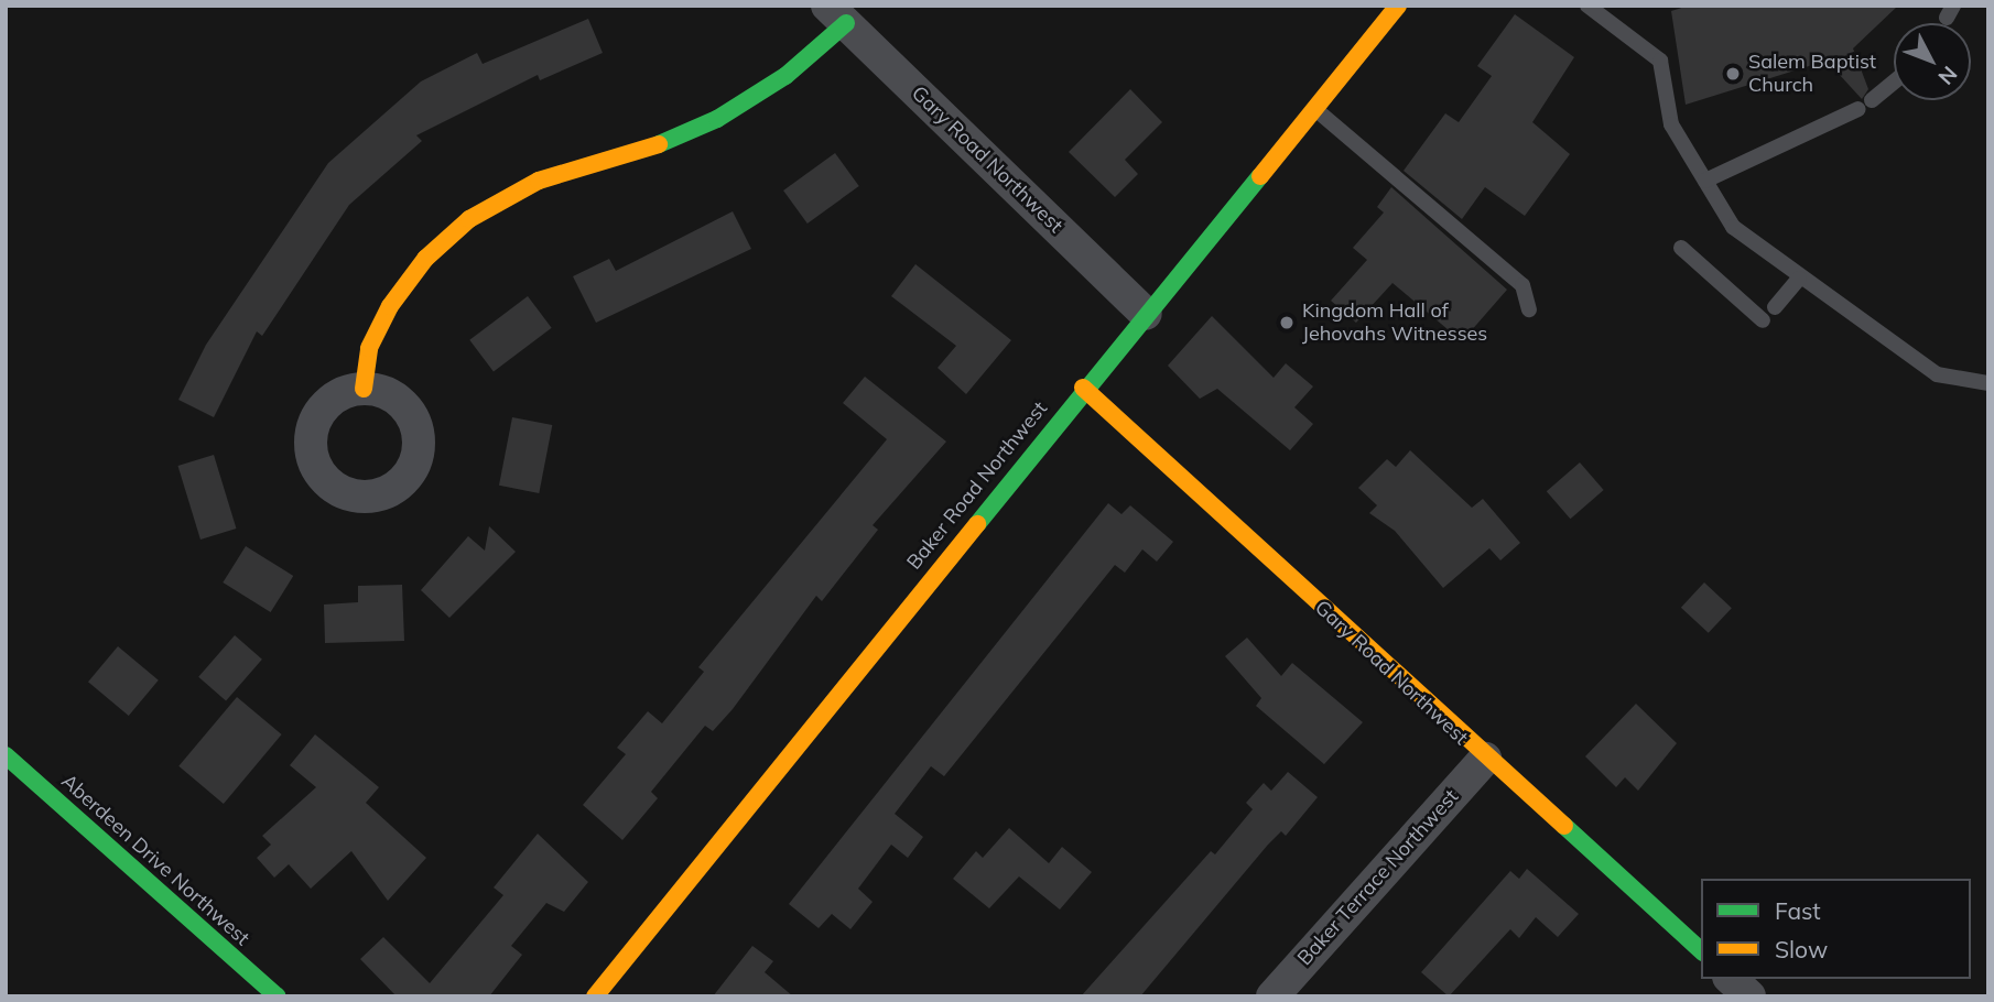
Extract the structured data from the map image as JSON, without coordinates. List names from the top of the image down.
{
  "streets": {
    "street": [
      "Gary Road Northwest",
      "Baker Road Northwest",
      "Aberdeen Drive Northwest",
      "Baker Terrace Northwest"
    ]
  },
  "crossings": [
    ["Gary Road Northwest", "Baker Road Northwest"],
    ["Gary Road Northwest", "Baker Terrace Northwest"]
  ],
  "places": ["Salem Baptist Church", "Kingdom Hall of Jehovahs Witnesses"],
  "legend": ["Fast", "Slow"],
  "north": "bottom right"
}
